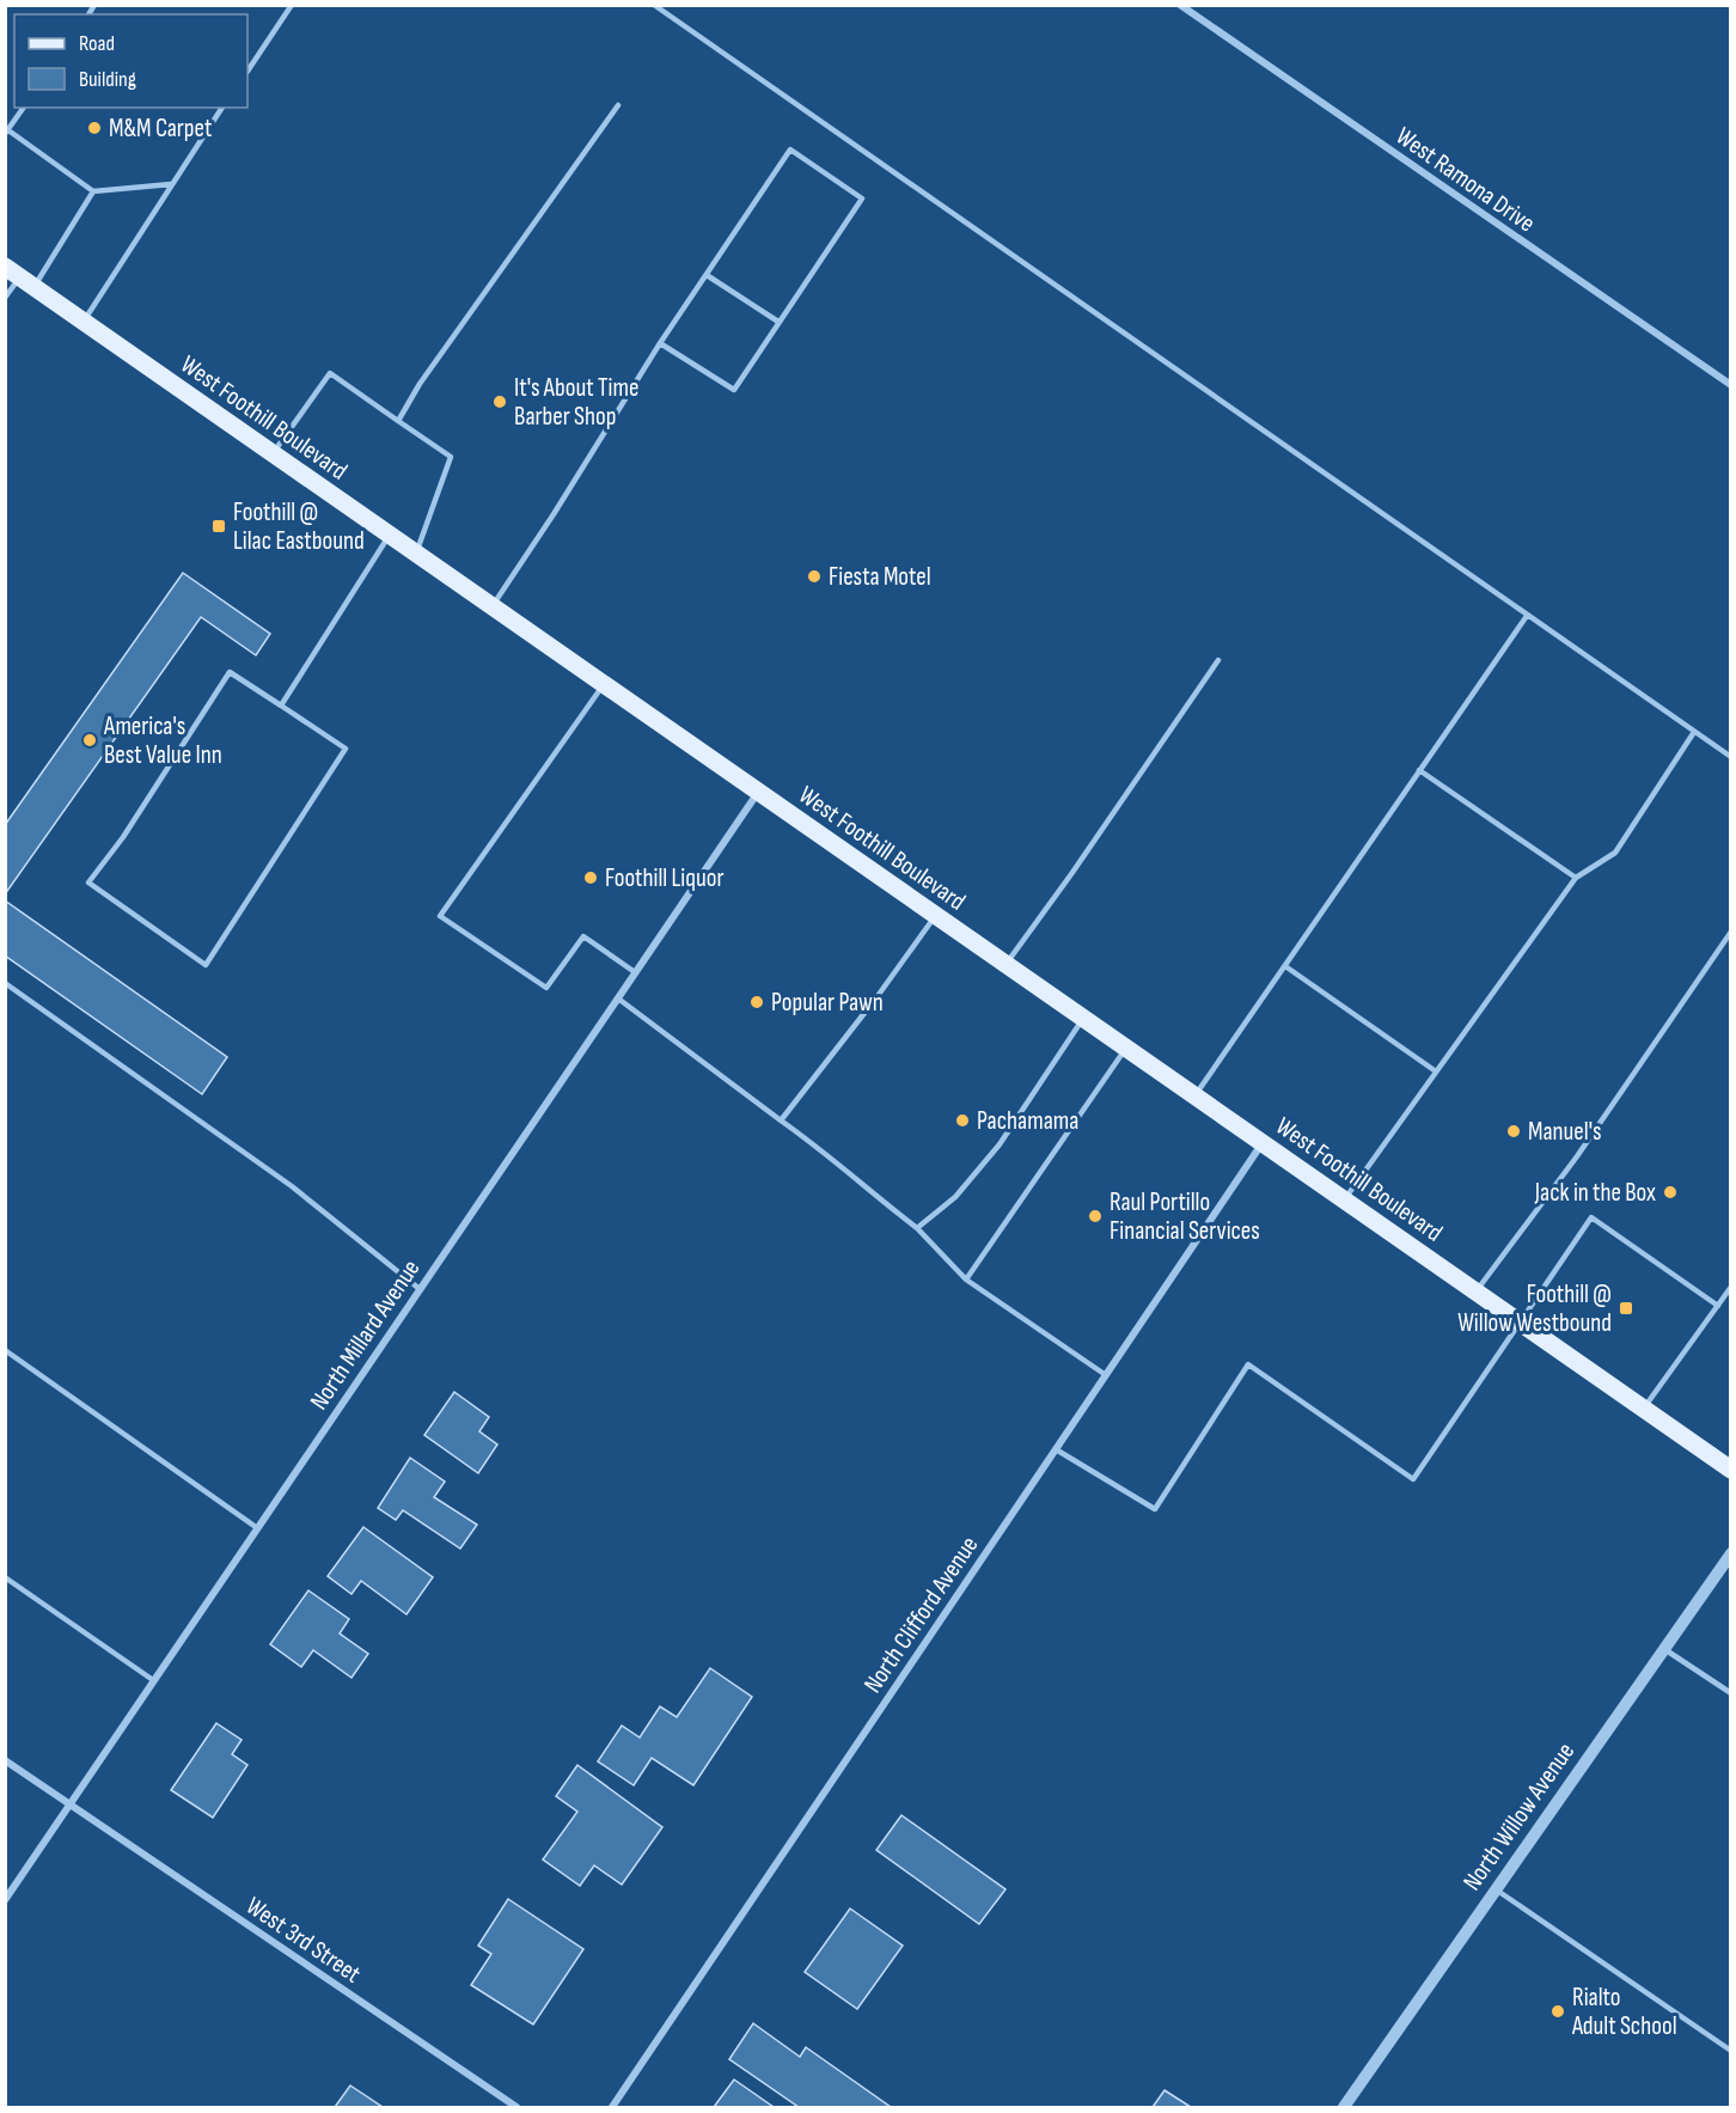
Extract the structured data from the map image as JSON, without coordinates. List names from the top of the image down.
{
  "streets": {
    "main road": ["West Foothill Boulevard"],
    "street": [
      "West Ramona Drive",
      "North Millard Avenue",
      "North Clifford Avenue",
      "North Willow Avenue",
      "West 3rd Street"
    ]
  },
  "crossings": [
    ["West Foothill Boulevard", "North Millard Avenue"],
    ["West Foothill Boulevard", "North Clifford Avenue"],
    ["North Millard Avenue", "West 3rd Street"]
  ],
  "places": {
    "other": [
      "M&M Carpet",
      "It's About Time Barber Shop",
      "Fiesta Motel",
      "America's Best Value Inn",
      "Foothill Liquor",
      "Popular Pawn",
      "Pachamama",
      "Manuel's",
      "Jack in the Box",
      "Raul Portillo Financial Services",
      "Rialto Adult School"
    ],
    "transit": ["Foothill @ Lilac Eastbound", "Foothill @ Willow Westbound"]
  },
  "legend": ["Road", "Building"]
}
